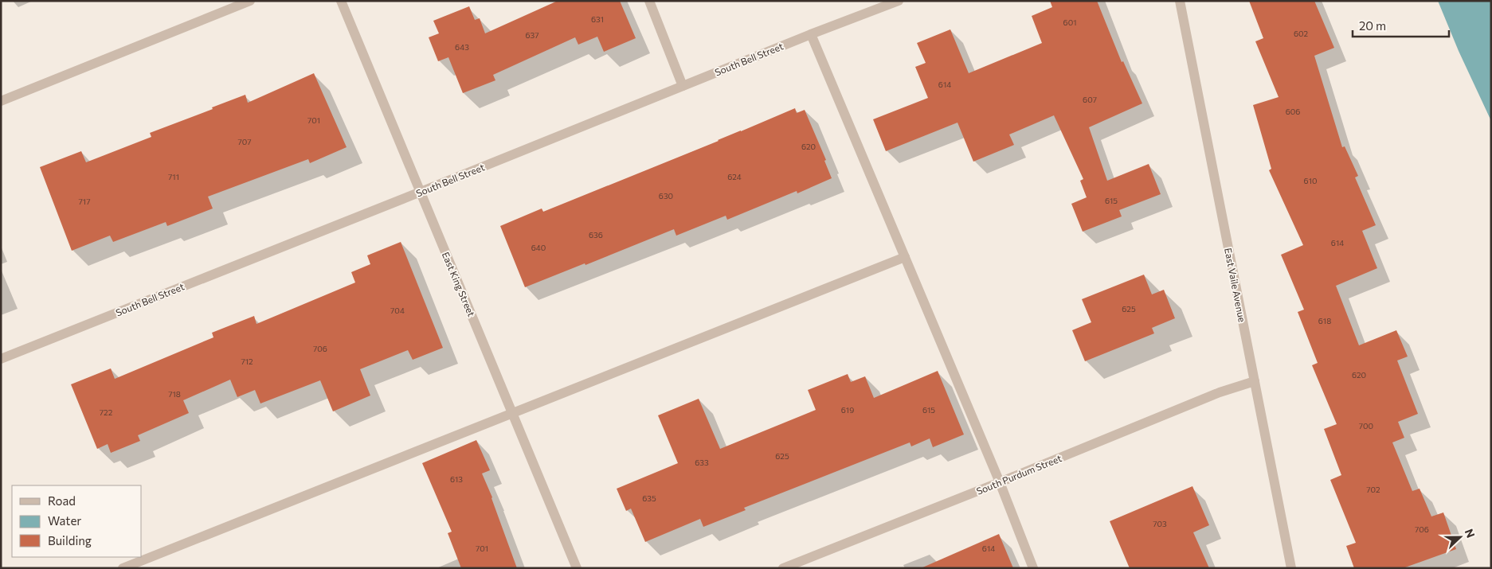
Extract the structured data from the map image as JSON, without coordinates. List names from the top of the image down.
{
  "streets": {
    "street": [
      "South Bell Street",
      "East King Street",
      "East Vaile Avenue",
      "South Purdum Street"
    ]
  },
  "crossings": [
    ["South Bell Street", "East King Street"],
    ["East Vaile Avenue", "South Purdum Street"]
  ],
  "house_numbers": [
    "631",
    "601",
    "602",
    "637",
    "643",
    "614",
    "607",
    "606",
    "701",
    "707",
    "620",
    "711",
    "624",
    "610",
    "630",
    "615",
    "717",
    "636",
    "614",
    "640",
    "625",
    "704",
    "618",
    "706",
    "712",
    "620",
    "718",
    "619",
    "615",
    "722",
    "700",
    "625",
    "633",
    "613",
    "702",
    "635",
    "703",
    "706",
    "701",
    "614"
  ],
  "legend": ["Road", "Water", "Building"],
  "scale_bar": "20 m",
  "north": "right"
}
